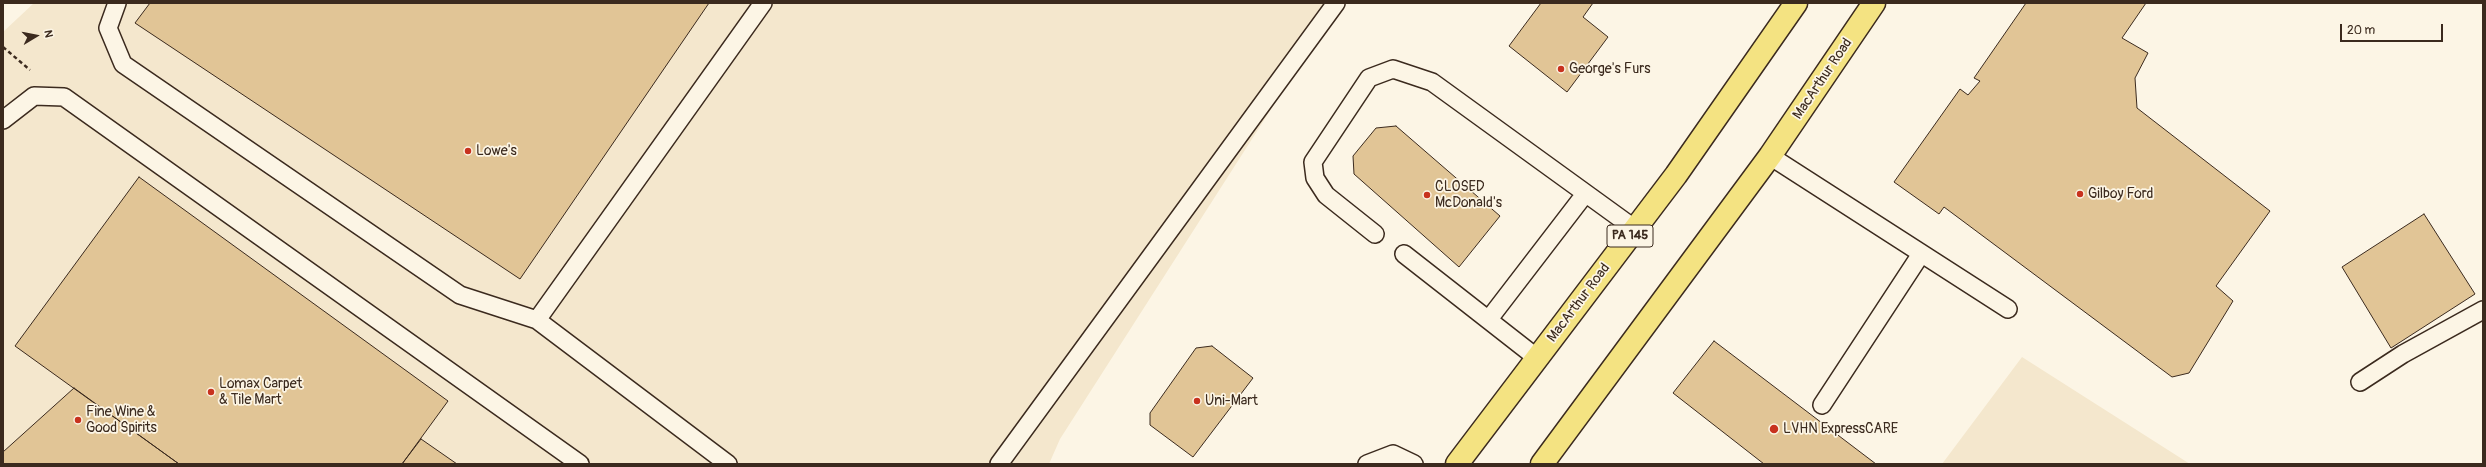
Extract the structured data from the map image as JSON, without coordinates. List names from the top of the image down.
{
  "streets": {
    "highway": ["MacArthur Road", "PA 145"]
  },
  "places": [
    "George's Furs",
    "Lowe's",
    "Gilboy Ford",
    "CLOSED McDonald's",
    "Lomax Carpet & Tile Mart",
    "Uni-Mart",
    "Fine Wine & Good Spirits",
    "LVHN ExpressCARE"
  ],
  "scale_bar": "20 m",
  "north": "right"
}
